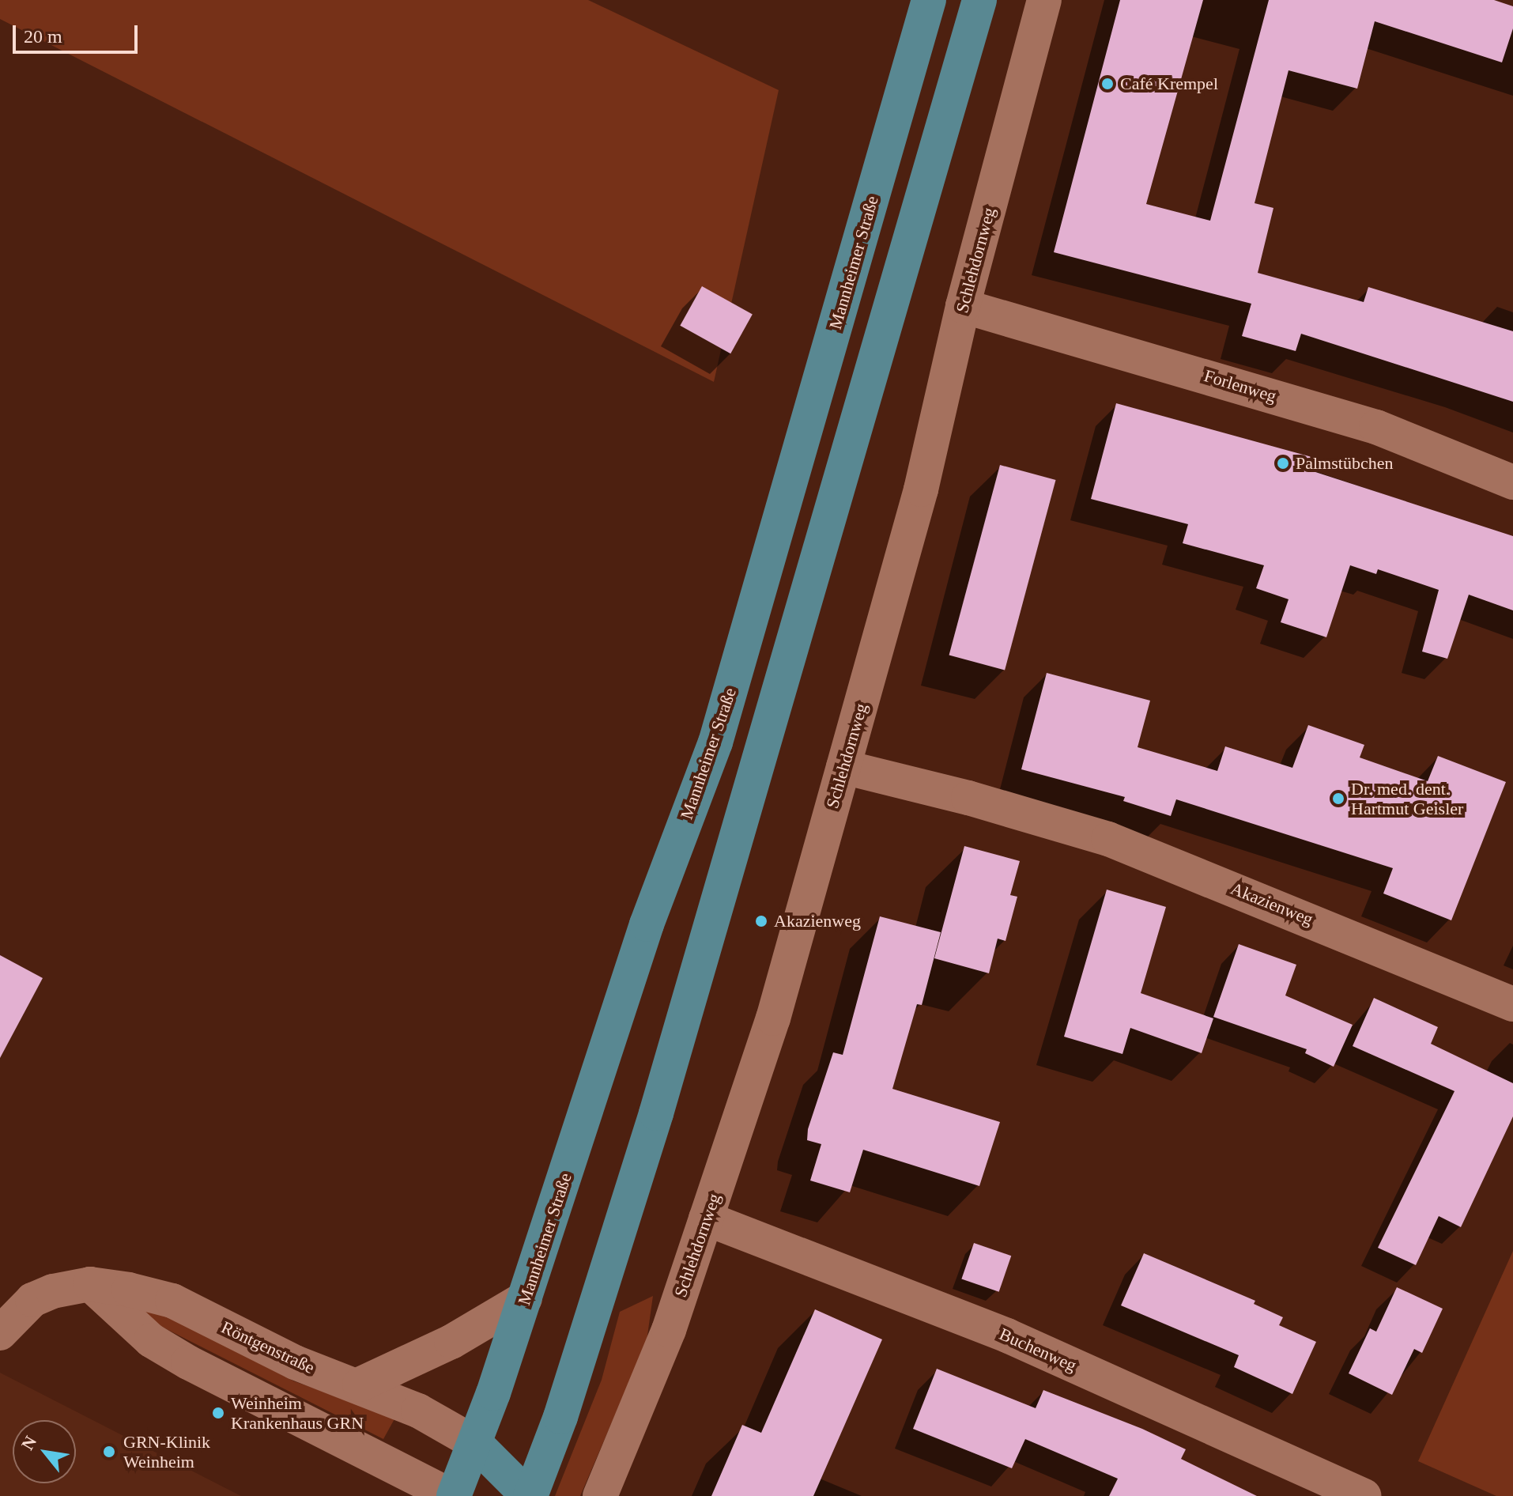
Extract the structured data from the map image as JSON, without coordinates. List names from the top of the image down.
{
  "streets": {
    "main road": ["Mannheimer Straße"],
    "street": [
      "Schlehdornweg",
      "Forlenweg",
      "Akazienweg",
      "Röntgenstraße",
      "Buchenweg"
    ]
  },
  "crossings": [
    ["Schlehdornweg", "Forlenweg"],
    ["Schlehdornweg", "Akazienweg"],
    ["Schlehdornweg", "Buchenweg"],
    ["Mannheimer Straße", "Röntgenstraße"]
  ],
  "places": [
    "Café Krempel",
    "Palmstübchen",
    "Dr. med. dent. Hartmut Geisler",
    "Akazienweg",
    "Weinheim Krankenhaus GRN",
    "GRN-Klinik Weinheim"
  ],
  "scale_bar": "20 m",
  "north": "top left"
}
